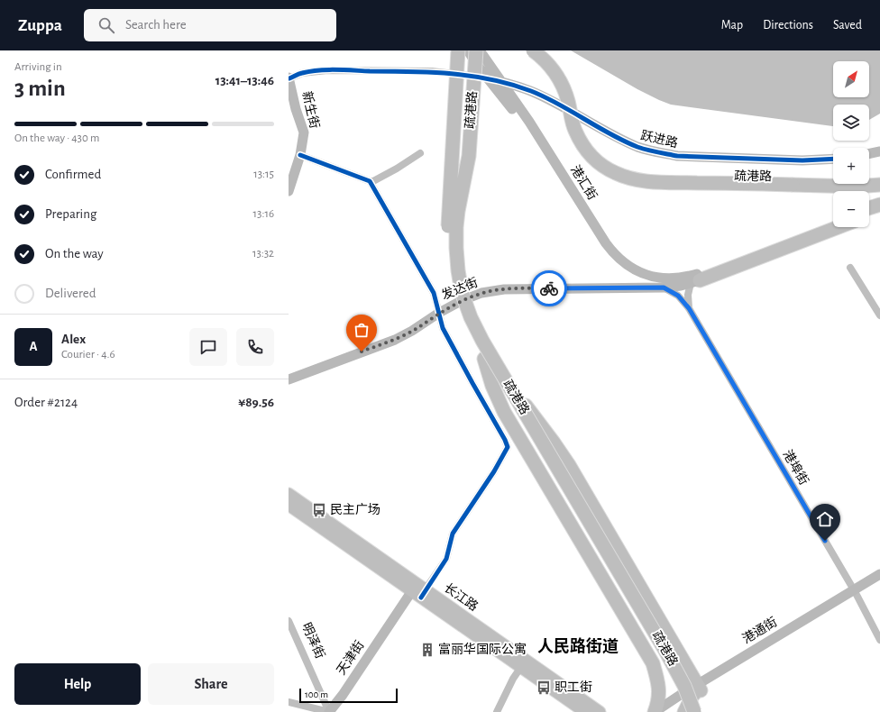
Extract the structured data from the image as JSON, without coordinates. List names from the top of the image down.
{
  "streets": {
    "highway": ["疏港路"],
    "main road": ["长江路"],
    "street": [
      "新生街",
      "跃进路",
      "港汇街",
      "发达街",
      "港埠街",
      "港通街",
      "明泽街",
      "天津街"
    ]
  },
  "crossings": [
    ["跃进路", "港汇街"],
    ["港汇街", "发达街"],
    ["发达街", "港埠街"],
    ["港埠街", "港通街"],
    ["长江路", "天津街"],
    ["明泽街", "天津街"]
  ],
  "districts": ["人民路街道"],
  "places": {
    "bus stop": ["民主广场", "职工街"],
    "building": ["富丽华国际公寓"]
  },
  "scale_bar": "100 m",
  "north": "top right",
  "page": {
    "header": "Zuppa",
    "search": "Search here",
    "nav": ["Map", "Directions", "Saved"],
    "heading": ["3 min", "Arriving in", "13:41–13:46"],
    "panel": [
      "Alex",
      "Courier · 4.6",
      "Order #2124",
      "¥89.56"
    ],
    "map_buttons": ["+", "−"],
    "bar": "On the way · 430 m",
    "list": [
      ["Confirmed", "13:15"],
      ["Preparing", "13:16"],
      ["On the way", "13:32"],
      "Delivered"
    ],
    "round": "A",
    "buttons": ["Help", "Share"],
    "scale": "100 m"
  }
}
